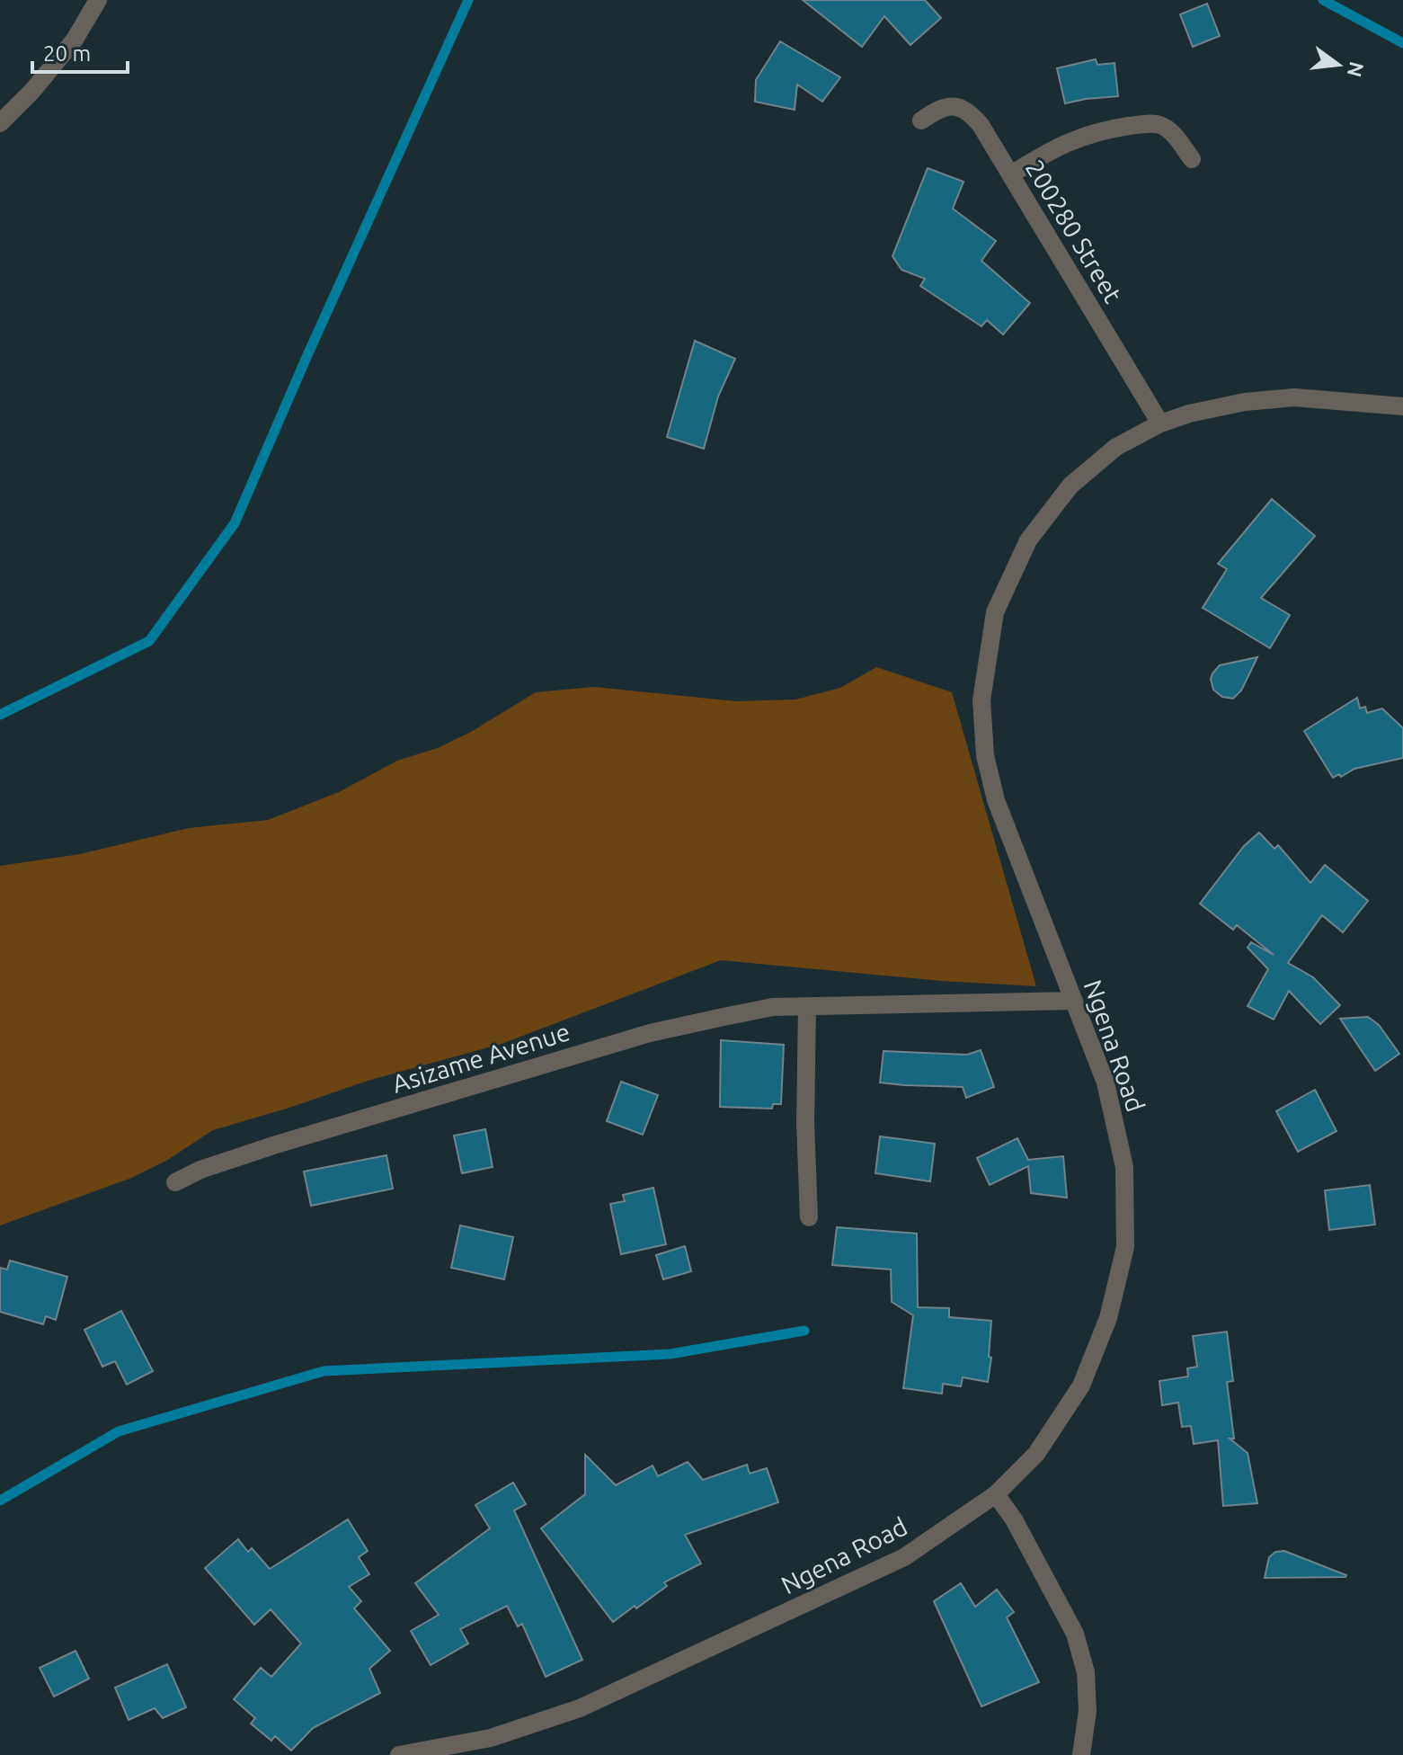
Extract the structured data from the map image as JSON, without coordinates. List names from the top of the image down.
{
  "streets": {
    "street": ["200280 Street", "Ngena Road", "Asizame Avenue"]
  },
  "crossings": [
    ["200280 Street", "Ngena Road"],
    ["Ngena Road", "Asizame Avenue"]
  ],
  "scale_bar": "20 m",
  "north": "right"
}
